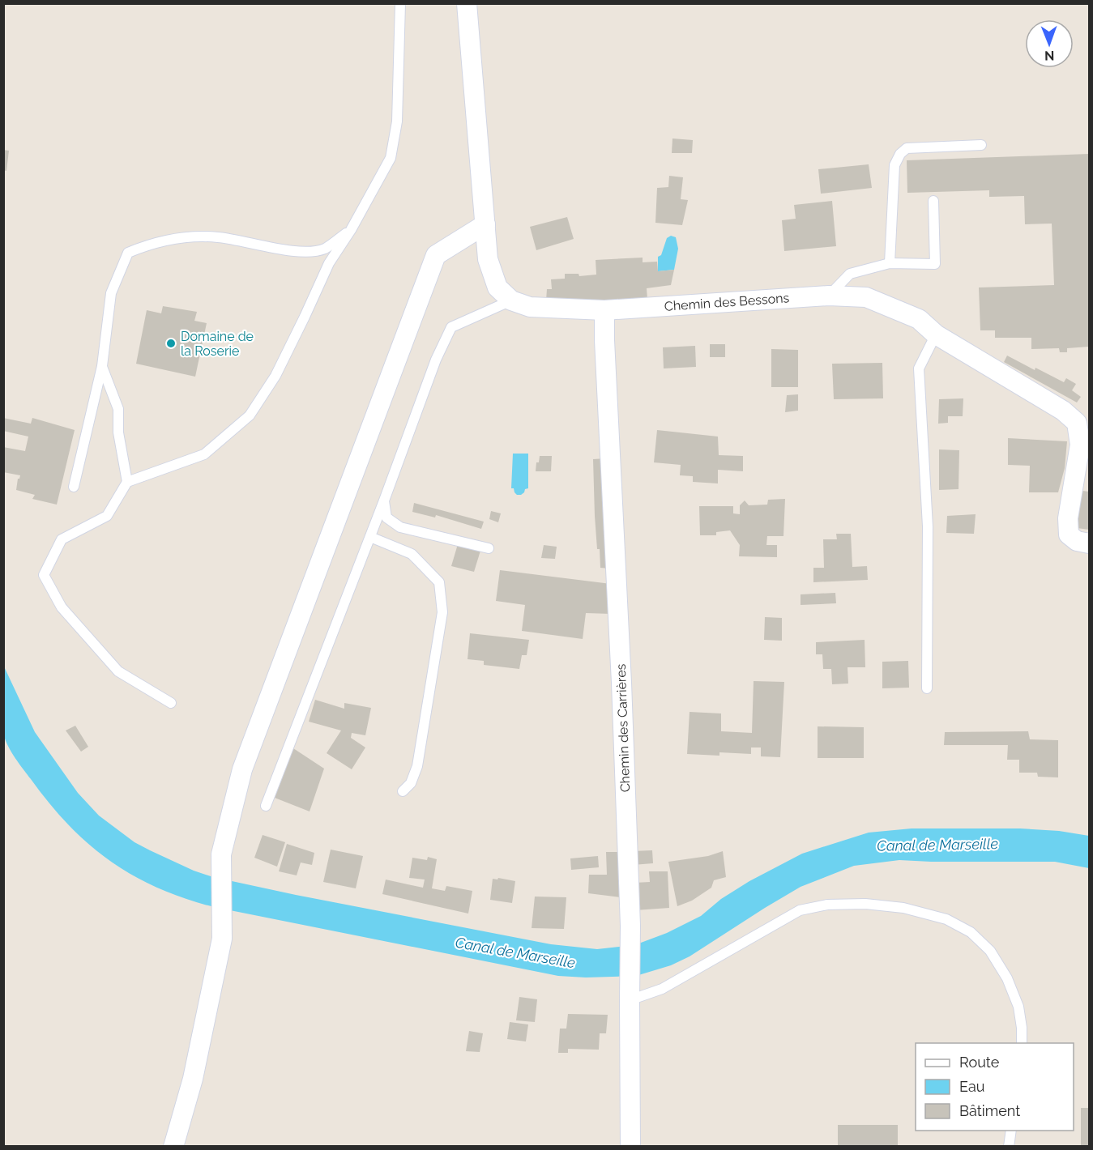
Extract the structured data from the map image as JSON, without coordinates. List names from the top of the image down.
{
  "streets": {
    "street": ["Chemin des Bessons", "Chemin des Carrières"]
  },
  "crossings": [
    ["Chemin des Bessons", "Chemin des Carrières"]
  ],
  "water": ["Canal de Marseille"],
  "places": ["Domaine de la Roserie"],
  "legend": ["Route", "Eau", "Bâtiment"],
  "north": "bottom"
}
